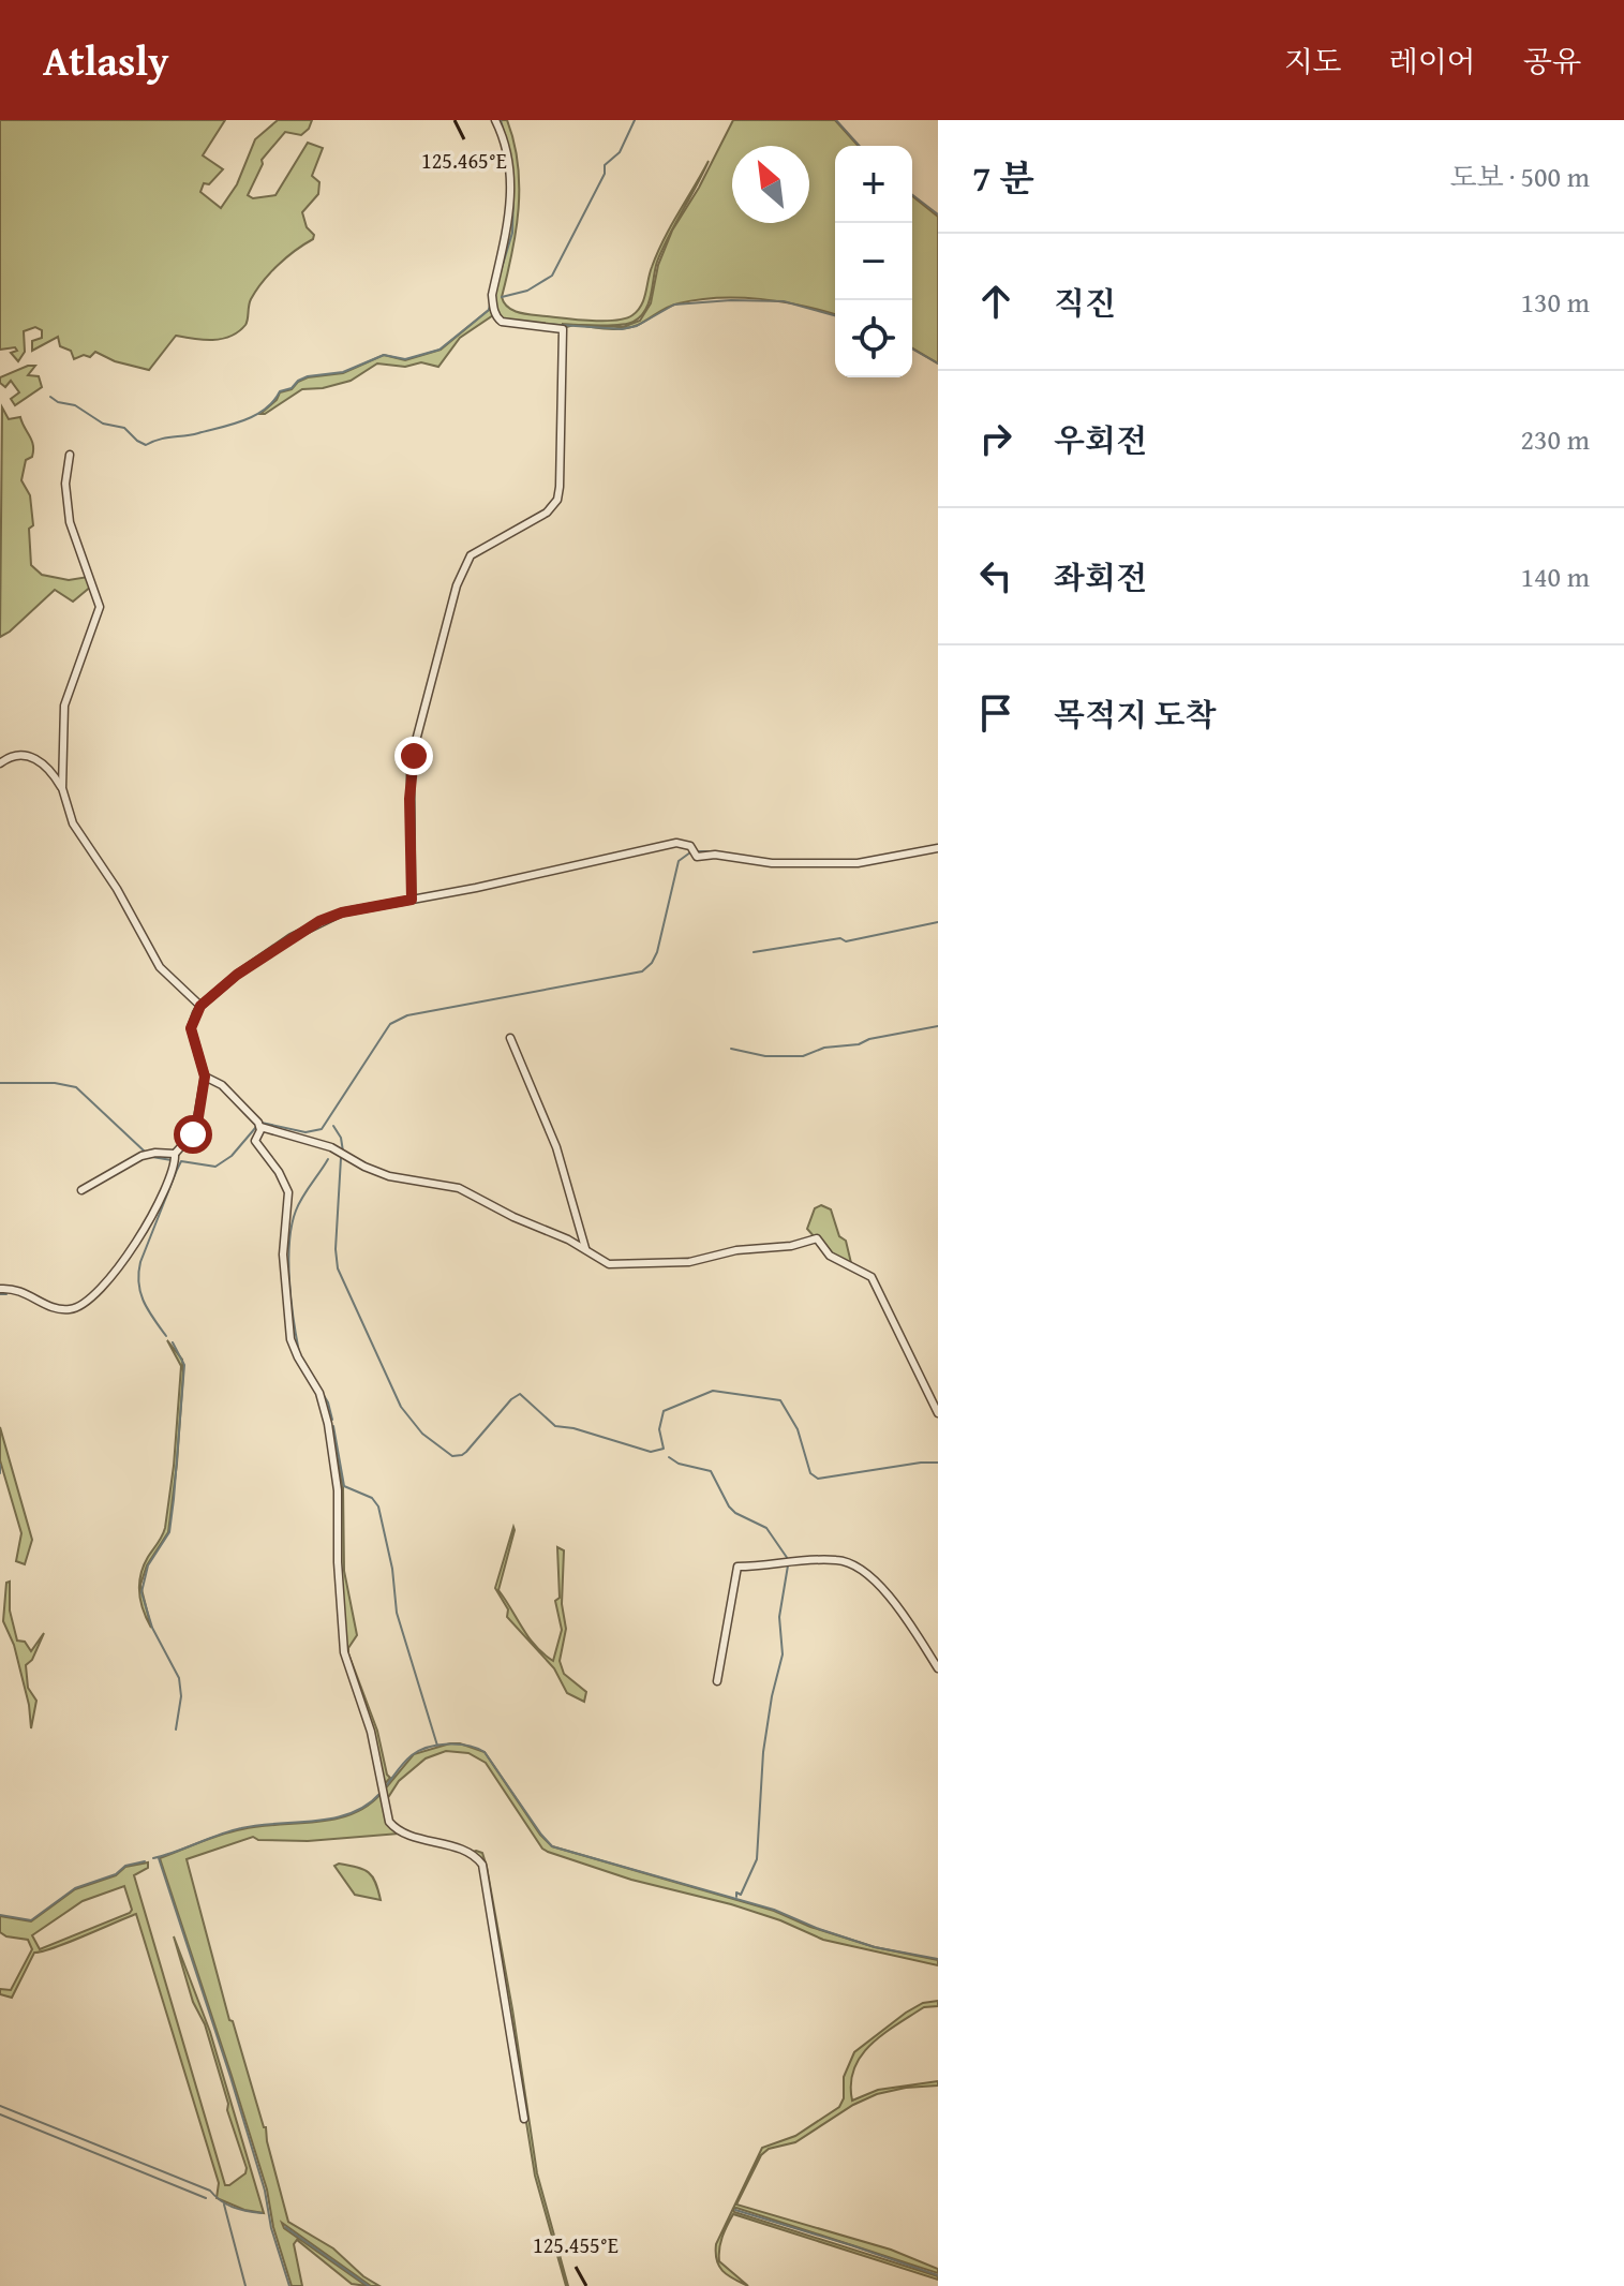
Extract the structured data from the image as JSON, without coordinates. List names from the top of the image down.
{
  "north": "top left",
  "page": {
    "header": "Atlasly",
    "nav": ["지도", "레이어", "공유"],
    "heading": ["7 분", "도보 · 500 m"],
    "map_buttons": ["+", "−"],
    "list": [
      ["직진", "130 m"],
      ["우회전", "230 m"],
      ["좌회전", "140 m"],
      "목적지 도착"
    ]
  },
  "coordinates": ["125.465°E", "125.455°E"]
}
